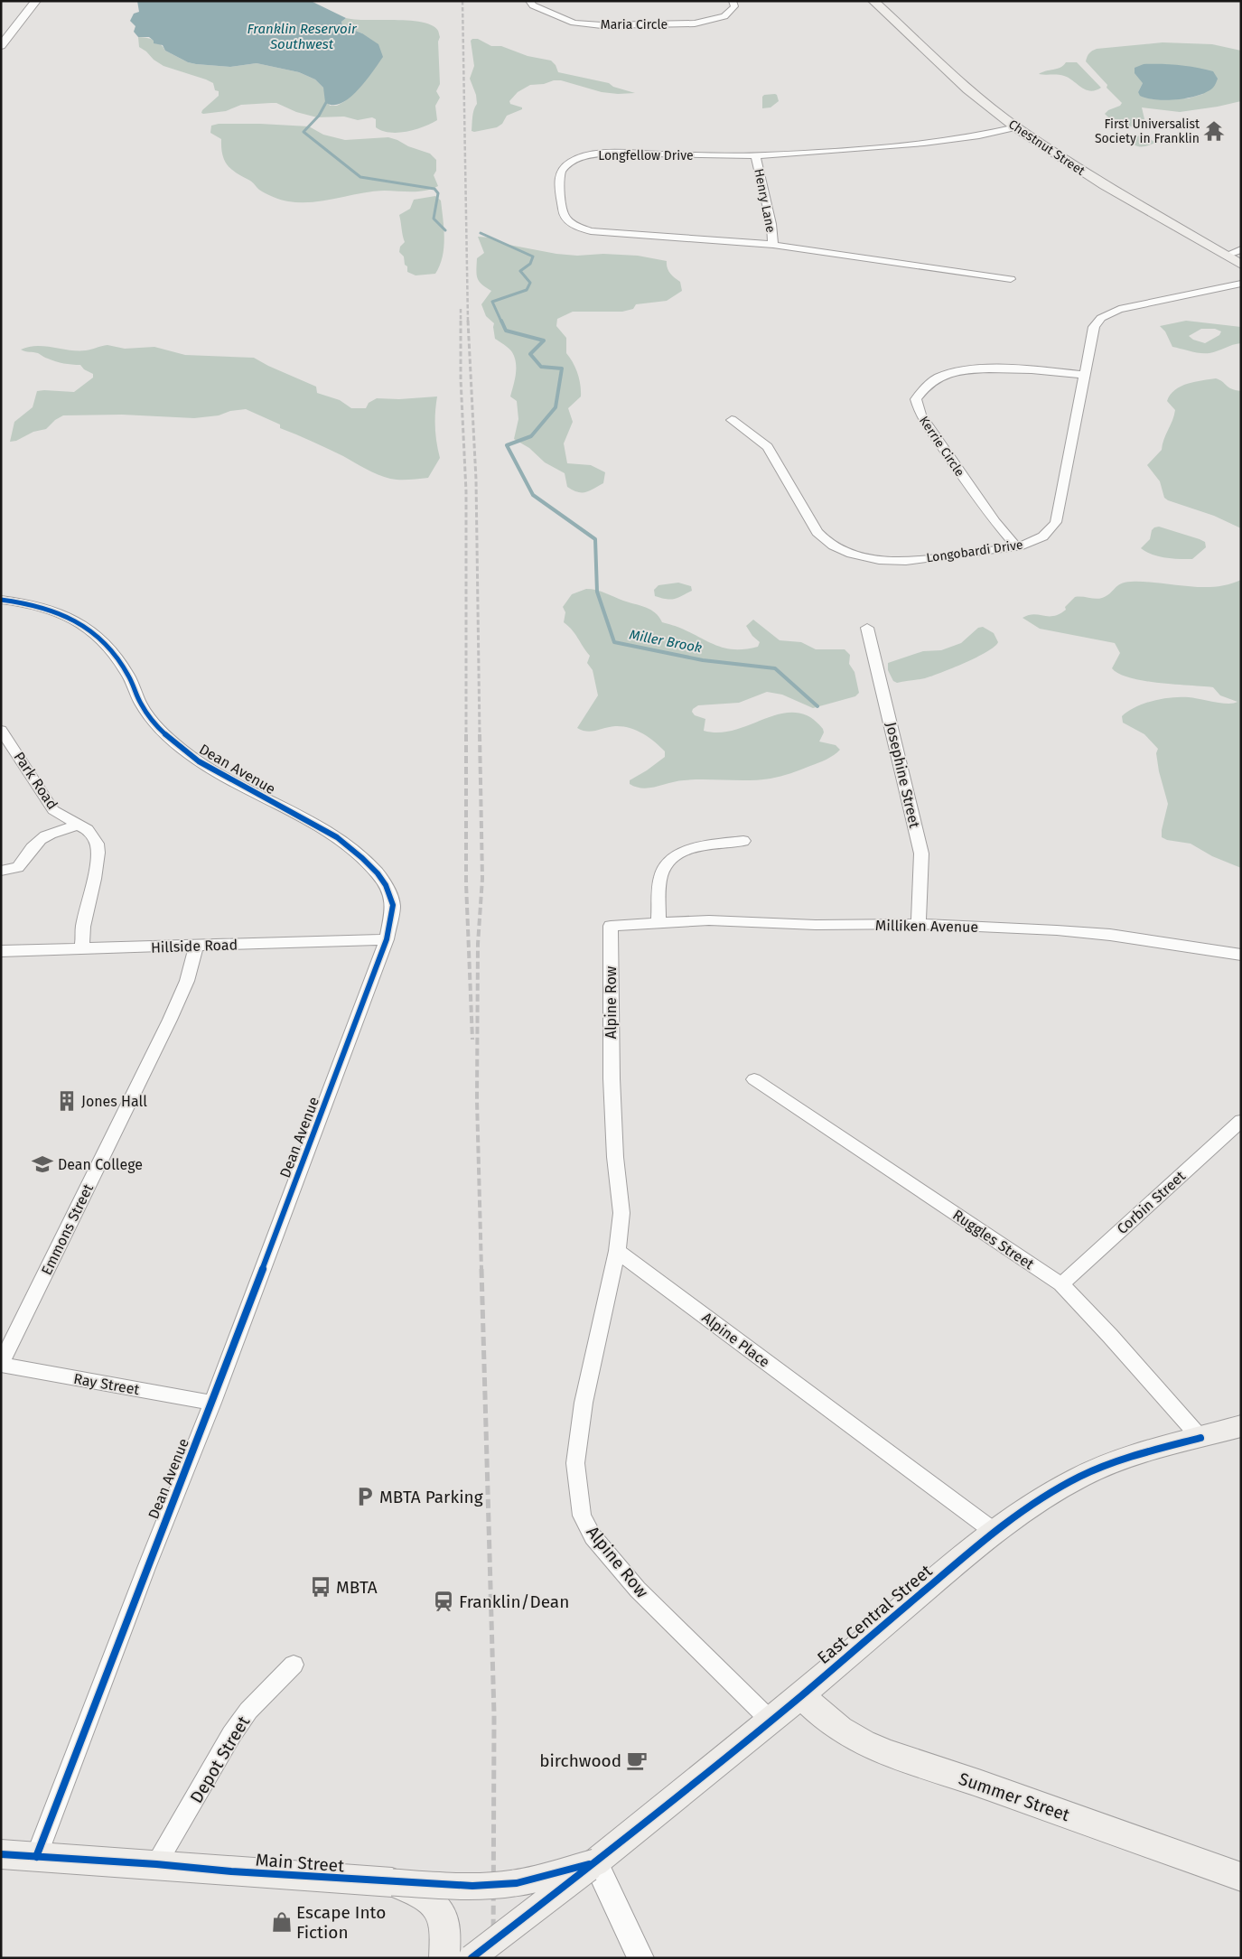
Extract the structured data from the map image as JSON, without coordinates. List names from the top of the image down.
{
  "streets": {
    "main road": [
      "Chestnut Street",
      "East Central Street",
      "Summer Street",
      "Main Street"
    ],
    "street": [
      "Maria Circle",
      "Longfellow Drive",
      "Henry Lane",
      "Kerrie Circle",
      "Longobardi Drive",
      "Dean Avenue",
      "Josephine Street",
      "Park Road",
      "Milliken Avenue",
      "Hillside Road",
      "Alpine Row",
      "Corbin Street",
      "Emmons Street",
      "Ruggles Street",
      "Alpine Place",
      "Ray Street",
      "Depot Street"
    ]
  },
  "crossings": [
    ["Chestnut Street", "Longfellow Drive"],
    ["Longfellow Drive", "Henry Lane"],
    ["Kerrie Circle", "Longobardi Drive"],
    ["Dean Avenue", "Hillside Road"],
    ["Dean Avenue", "Ray Street"],
    ["Dean Avenue", "Main Street"],
    ["Josephine Street", "Milliken Avenue"],
    ["Park Road", "Hillside Road"],
    ["Milliken Avenue", "Alpine Row"],
    ["Hillside Road", "Emmons Street"],
    ["Alpine Row", "Alpine Place"],
    ["Alpine Row", "East Central Street"],
    ["Corbin Street", "Ruggles Street"],
    ["Emmons Street", "Ray Street"],
    ["Ruggles Street", "East Central Street"],
    ["Alpine Place", "East Central Street"],
    ["East Central Street", "Summer Street"],
    ["East Central Street", "Main Street"],
    ["Depot Street", "Main Street"]
  ],
  "water": ["Franklin Reservoir Southwest", "Miller Brook"],
  "places": {
    "temple": ["First Universalist Society in Franklin"],
    "building": ["Jones Hall"],
    "school or university": ["Dean College"],
    "parking": ["MBTA Parking"],
    "bus stop": ["MBTA"],
    "station": ["Franklin/Dean"],
    "cafe": ["birchwood"],
    "shop": ["Escape Into Fiction"]
  }
}
